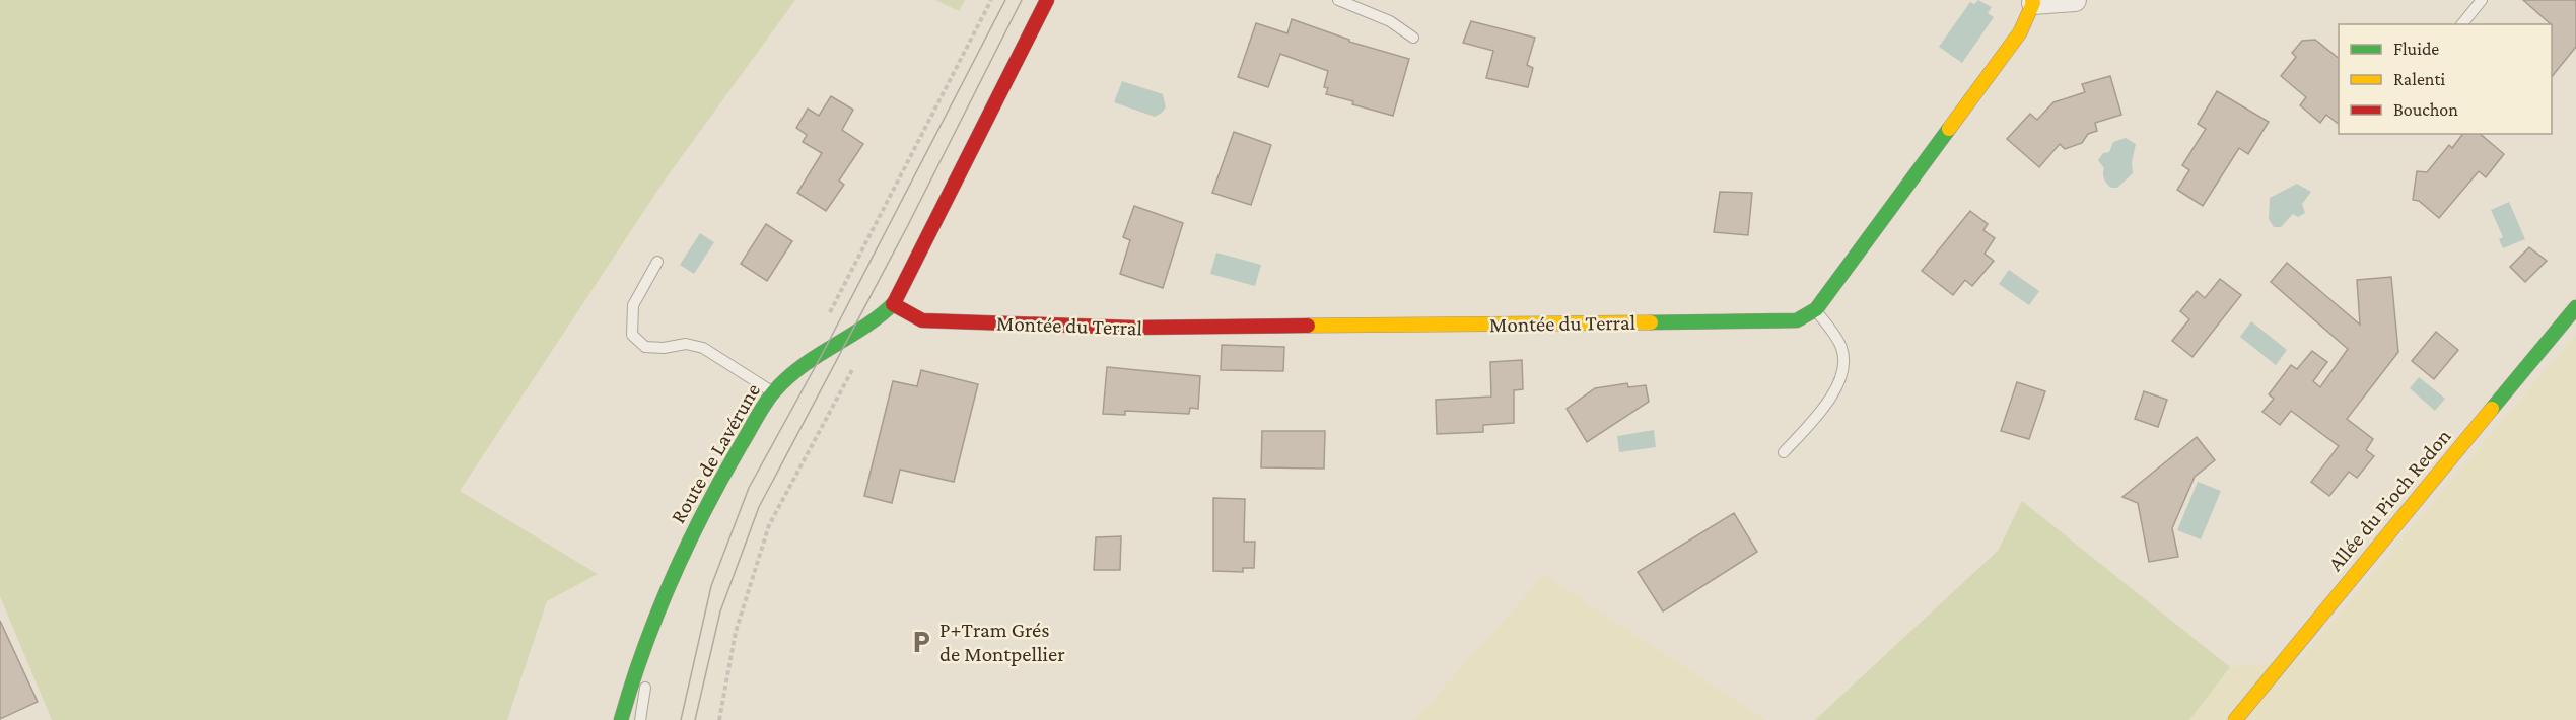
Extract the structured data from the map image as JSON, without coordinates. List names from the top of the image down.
{
  "streets": {
    "street": ["Montée du Terral", "Route de Lavérune", "Allée du Pioch Redon"]
  },
  "crossings": [
    ["Montée du Terral", "Route de Lavérune"]
  ],
  "places": {
    "parking": ["P+Tram Grés de Montpellier"]
  },
  "legend": ["Fluide", "Ralenti", "Bouchon"]
}
